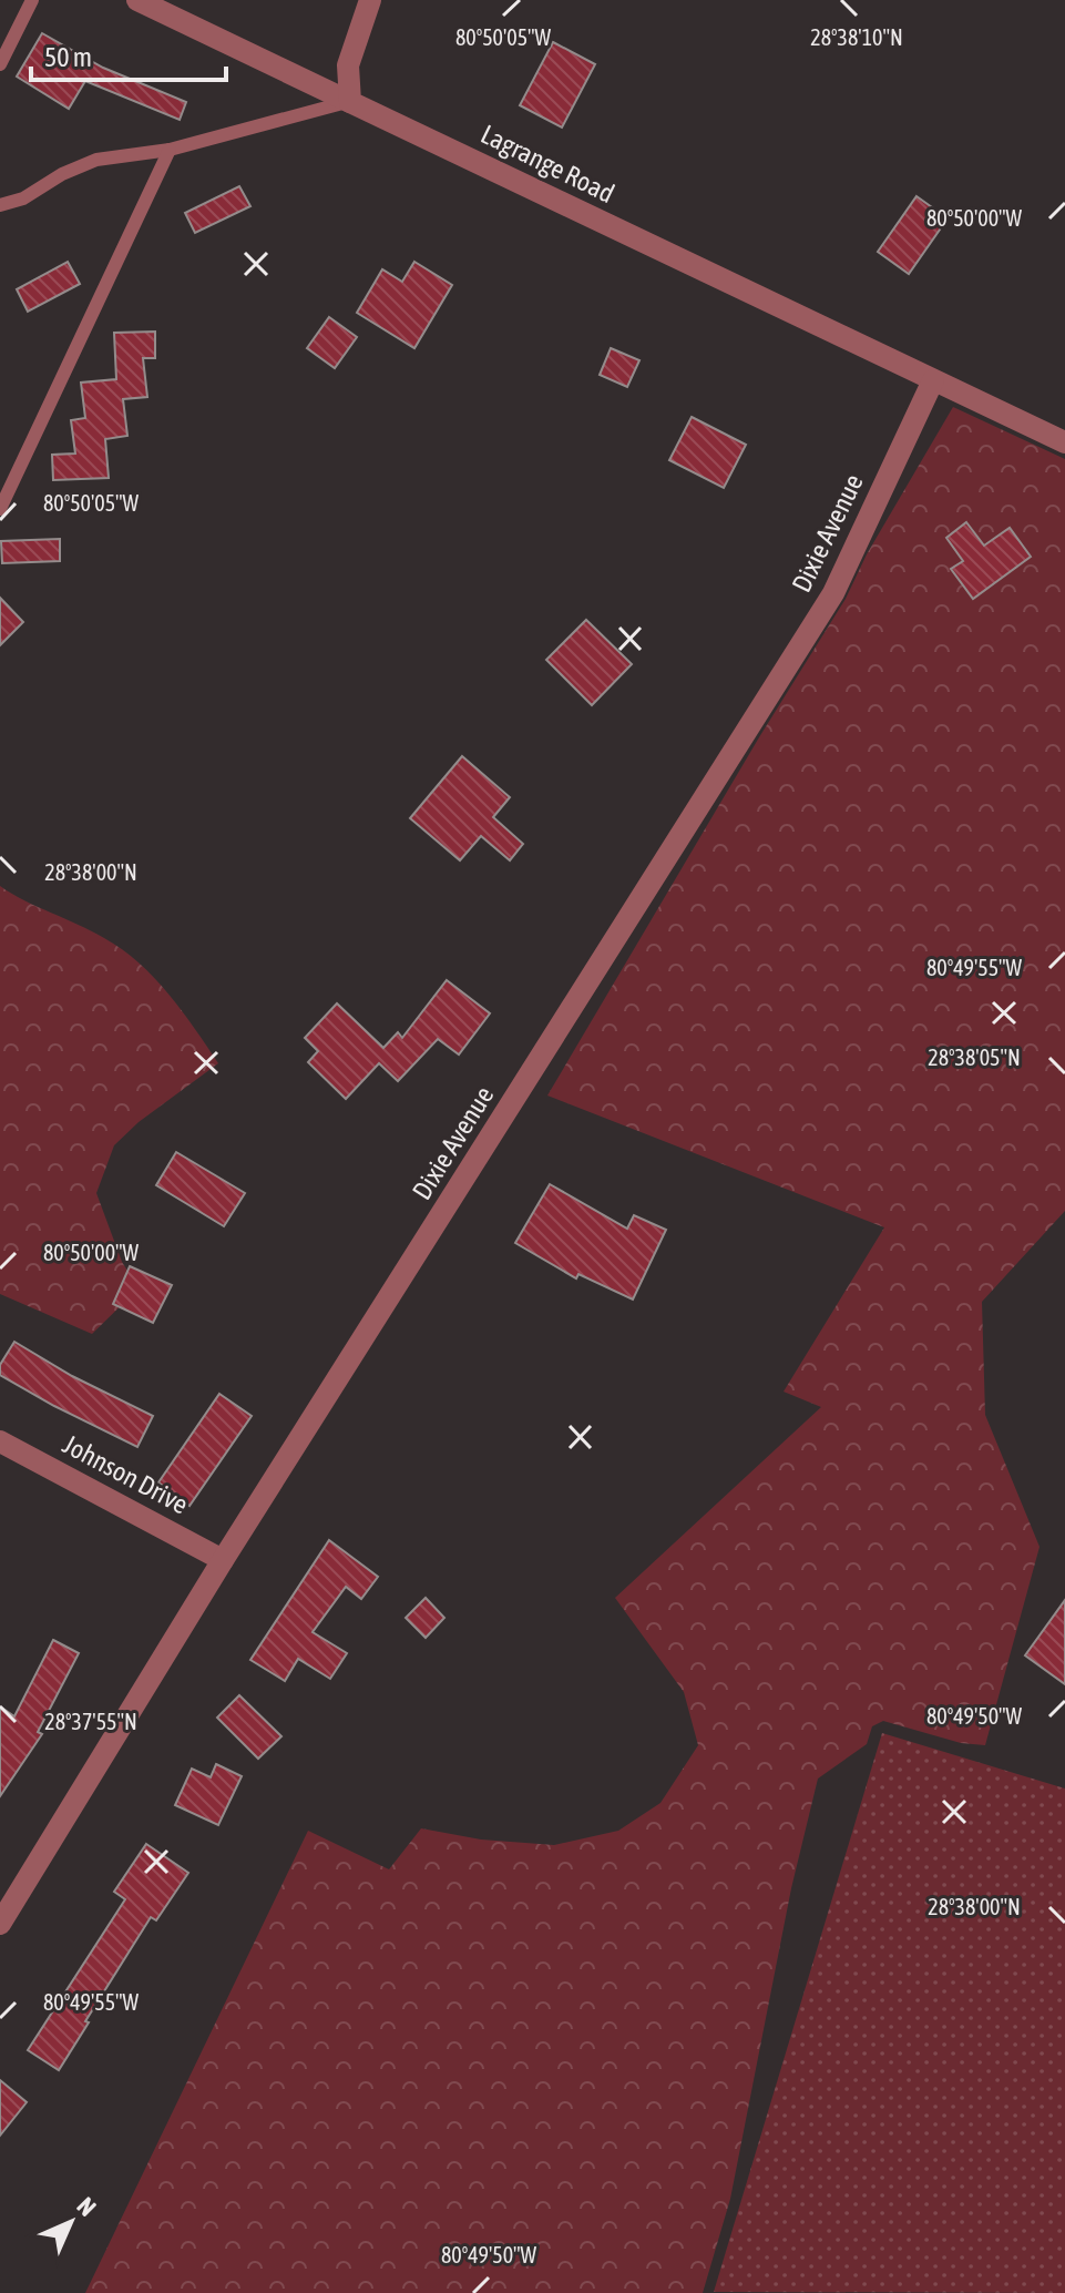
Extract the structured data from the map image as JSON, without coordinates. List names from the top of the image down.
{
  "streets": {
    "street": ["Lagrange Road", "Dixie Avenue", "Johnson Drive"]
  },
  "crossings": [
    ["Lagrange Road", "Dixie Avenue"],
    ["Dixie Avenue", "Johnson Drive"]
  ],
  "scale_bar": "50 m",
  "north": "top right",
  "coordinates": [
    "80°50'05\"W",
    "28°38'10\"N",
    "80°50'00\"W",
    "28°38'00\"N",
    "80°49'55\"W",
    "28°38'05\"N",
    "80°49'50\"W",
    "28°37'55\"N"
  ]
}
